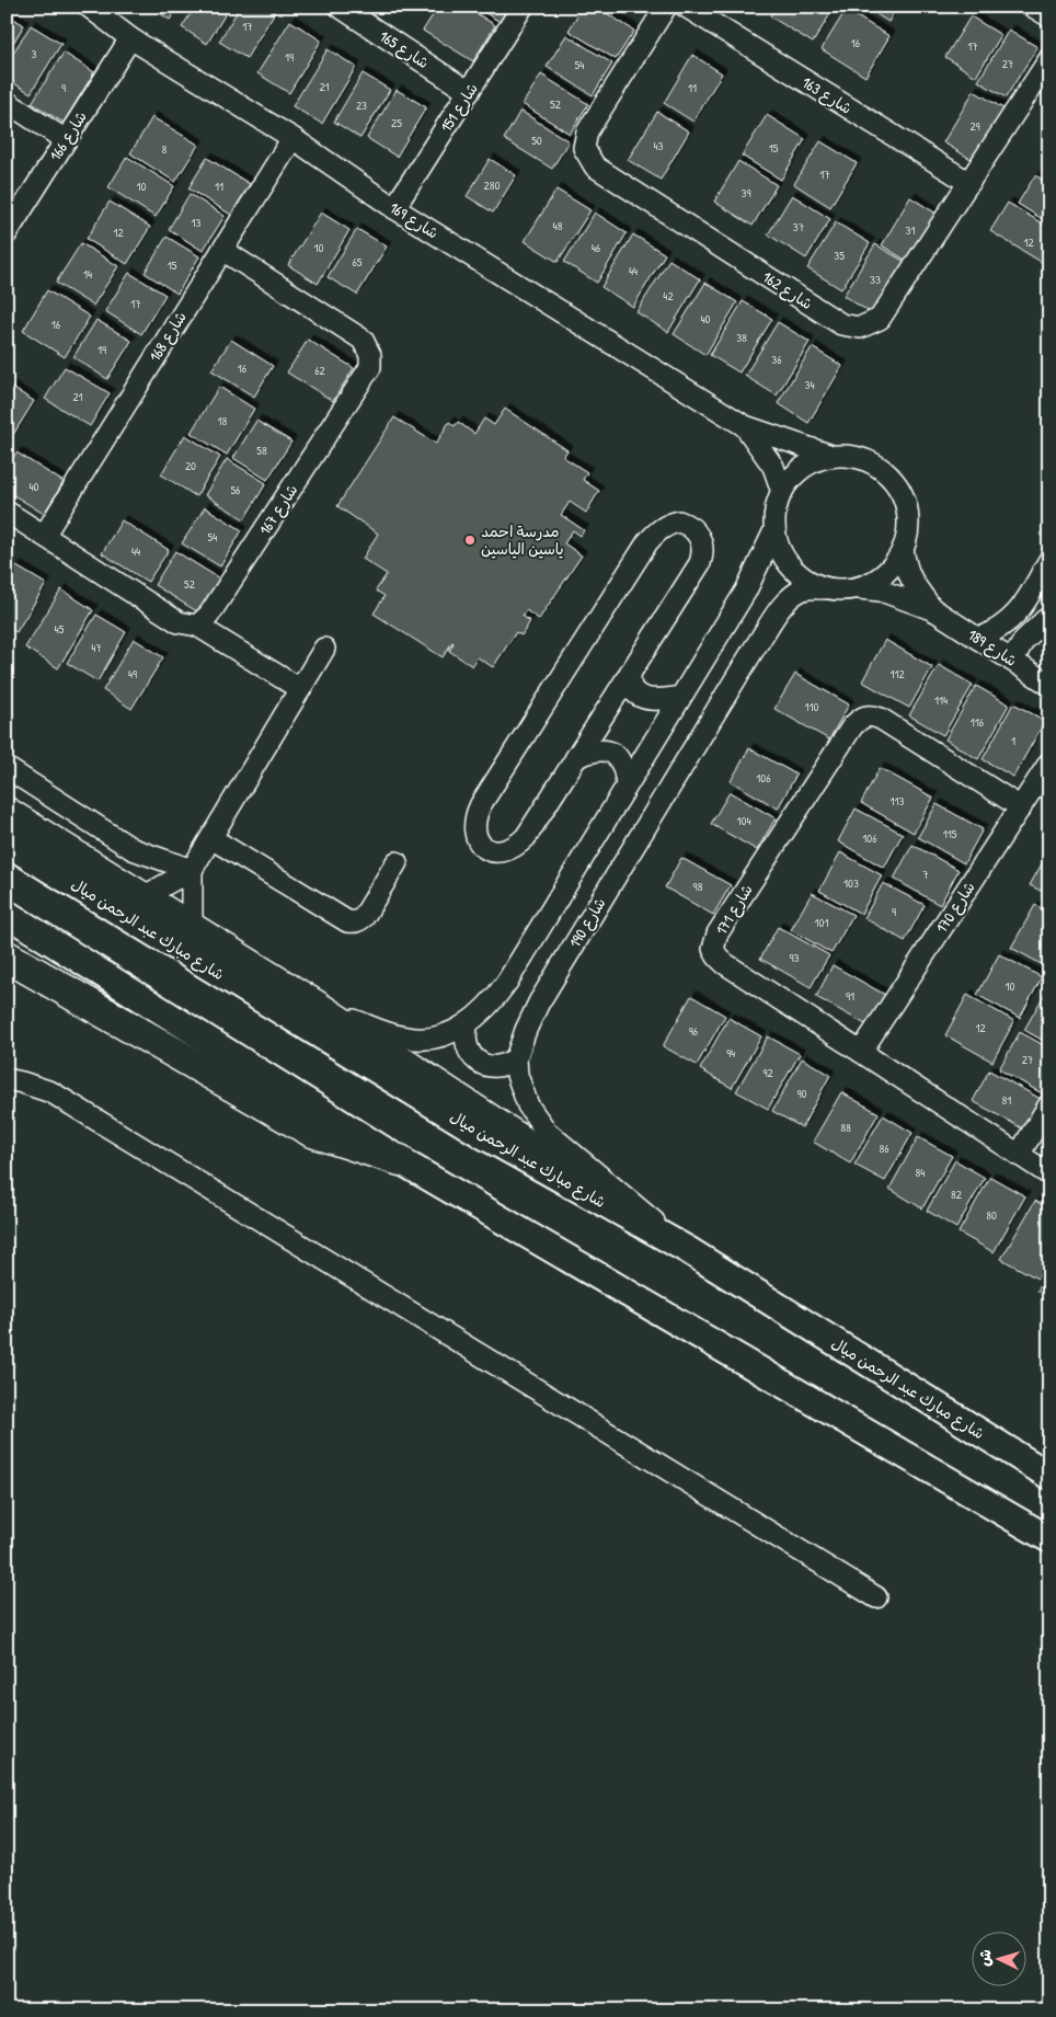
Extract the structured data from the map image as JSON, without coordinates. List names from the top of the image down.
{
  "streets": {
    "main road": ["شارع مبارك عبد الرحمن ميال"],
    "street": [
      "شارع 165",
      "شارع 163",
      "شارع 151",
      "شارع 166",
      "شارع 169",
      "شارع 162",
      "شارع 168",
      "شارع 167",
      "شارع 189",
      "شارع 170",
      "شارع 171",
      "شارع 190"
    ]
  },
  "crossings": [
    ["شارع 165", "شارع 151"],
    ["شارع 163", "شارع 162"],
    ["شارع 151", "شارع 169"],
    ["شارع 166", "شارع 169"],
    ["شارع 169", "شارع 168"],
    ["شارع 169", "شارع 189"],
    ["شارع 169", "شارع 190"],
    ["شارع 168", "شارع 167"],
    ["شارع 189", "شارع 190"],
    ["شارع 170", "شارع 171"],
    ["شارع 190", "شارع مبارك عبد الرحمن ميال"]
  ],
  "places": ["مدرسة احمد ياسين الياسين"],
  "house_numbers": [
    "17",
    "16",
    "17",
    "3",
    "19",
    "27",
    "54",
    "21",
    "9",
    "11",
    "52",
    "23",
    "25",
    "29",
    "50",
    "43",
    "15",
    "8",
    "17",
    "280",
    "10",
    "11",
    "39",
    "13",
    "48",
    "37",
    "31",
    "12",
    "12",
    "10",
    "46",
    "35",
    "65",
    "15",
    "44",
    "14",
    "33",
    "42",
    "17",
    "40",
    "16",
    "38",
    "19",
    "36",
    "16",
    "62",
    "34",
    "21",
    "18",
    "58",
    "20",
    "40",
    "56",
    "54",
    "44",
    "52",
    "45",
    "47",
    "49",
    "112",
    "114",
    "110",
    "116",
    "1",
    "106",
    "113",
    "104",
    "115",
    "106",
    "7",
    "103",
    "98",
    "9",
    "101",
    "93",
    "10",
    "91",
    "12",
    "96",
    "94",
    "27",
    "92",
    "90",
    "81",
    "88",
    "86",
    "84",
    "82",
    "80"
  ],
  "north": "left"
}
